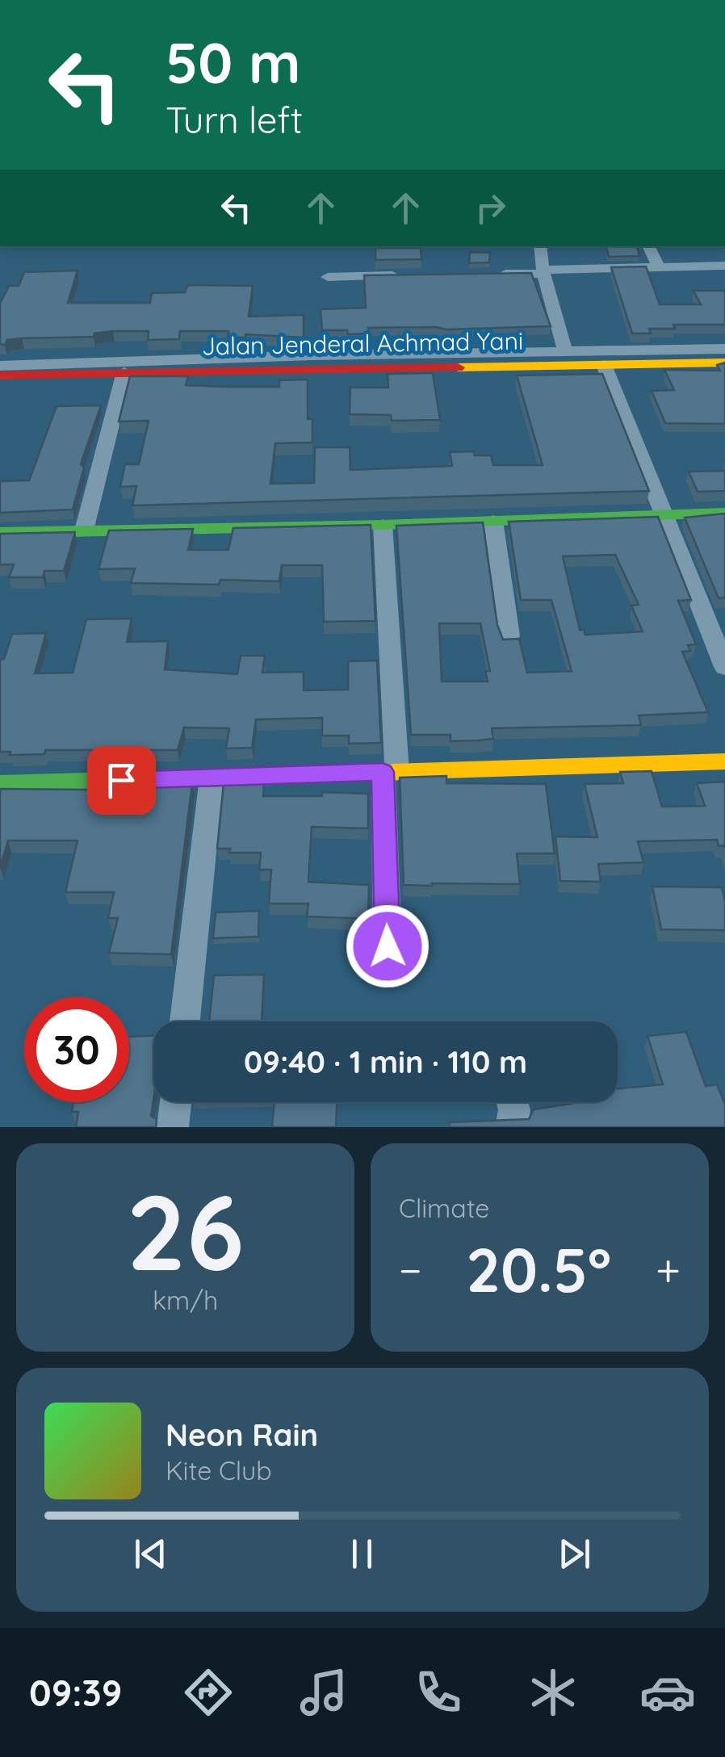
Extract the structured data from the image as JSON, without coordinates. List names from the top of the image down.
{
  "streets": {
    "street": ["Jalan Jenderal Achmad Yani"]
  },
  "page": {
    "turn": ["50 m", "Turn left"],
    "limit": "30",
    "trip": "09:40 · 1 min · 110 m",
    "tile": [
      ["26", "km/h"],
      "Climate"
    ],
    "heat": ["−", "20.5°", "+"],
    "song": ["Neon Rain", "Kite Club"],
    "tabs": "09:39"
  }
}
